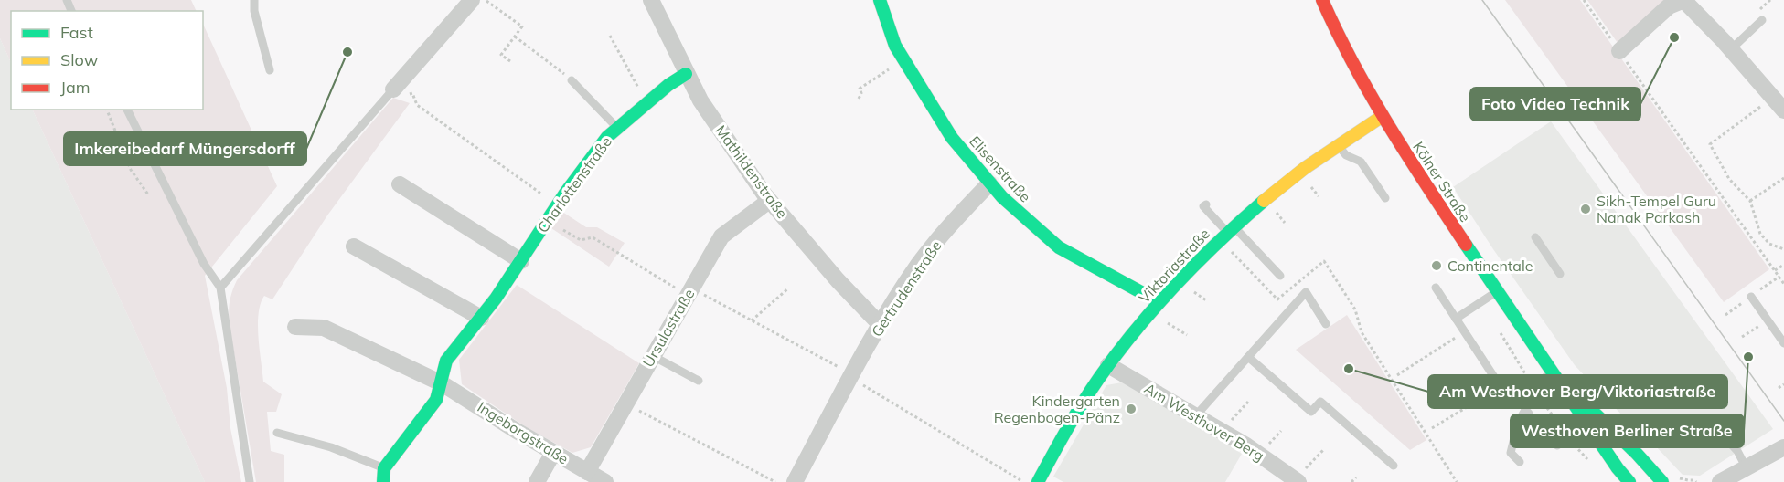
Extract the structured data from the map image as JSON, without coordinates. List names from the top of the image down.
{
  "streets": {
    "street": [
      "Elisenstraße",
      "Mathildenstraße",
      "Kölner Straße",
      "Charlottenstraße",
      "Viktoriastraße",
      "Gertrudenstraße",
      "Ursulastraße",
      "Am Westhover Berg",
      "Ingeborgstraße"
    ]
  },
  "crossings": [
    ["Elisenstraße", "Viktoriastraße"],
    ["Elisenstraße", "Gertrudenstraße"],
    ["Mathildenstraße", "Charlottenstraße"],
    ["Mathildenstraße", "Gertrudenstraße"],
    ["Mathildenstraße", "Ursulastraße"],
    ["Kölner Straße", "Viktoriastraße"],
    ["Charlottenstraße", "Ingeborgstraße"],
    ["Viktoriastraße", "Am Westhover Berg"],
    ["Ursulastraße", "Ingeborgstraße"]
  ],
  "places": [
    "Foto Video Technik",
    "Imkereibedarf Müngersdorff",
    "Sikh-Tempel Guru Nanak Parkash",
    "Continentale",
    "Westhoven Berliner Straße",
    "Am Westhover Berg/Viktoriastraße",
    "Kindergarten Regenbogen-Pänz"
  ],
  "legend": ["Fast", "Slow", "Jam"]
}
